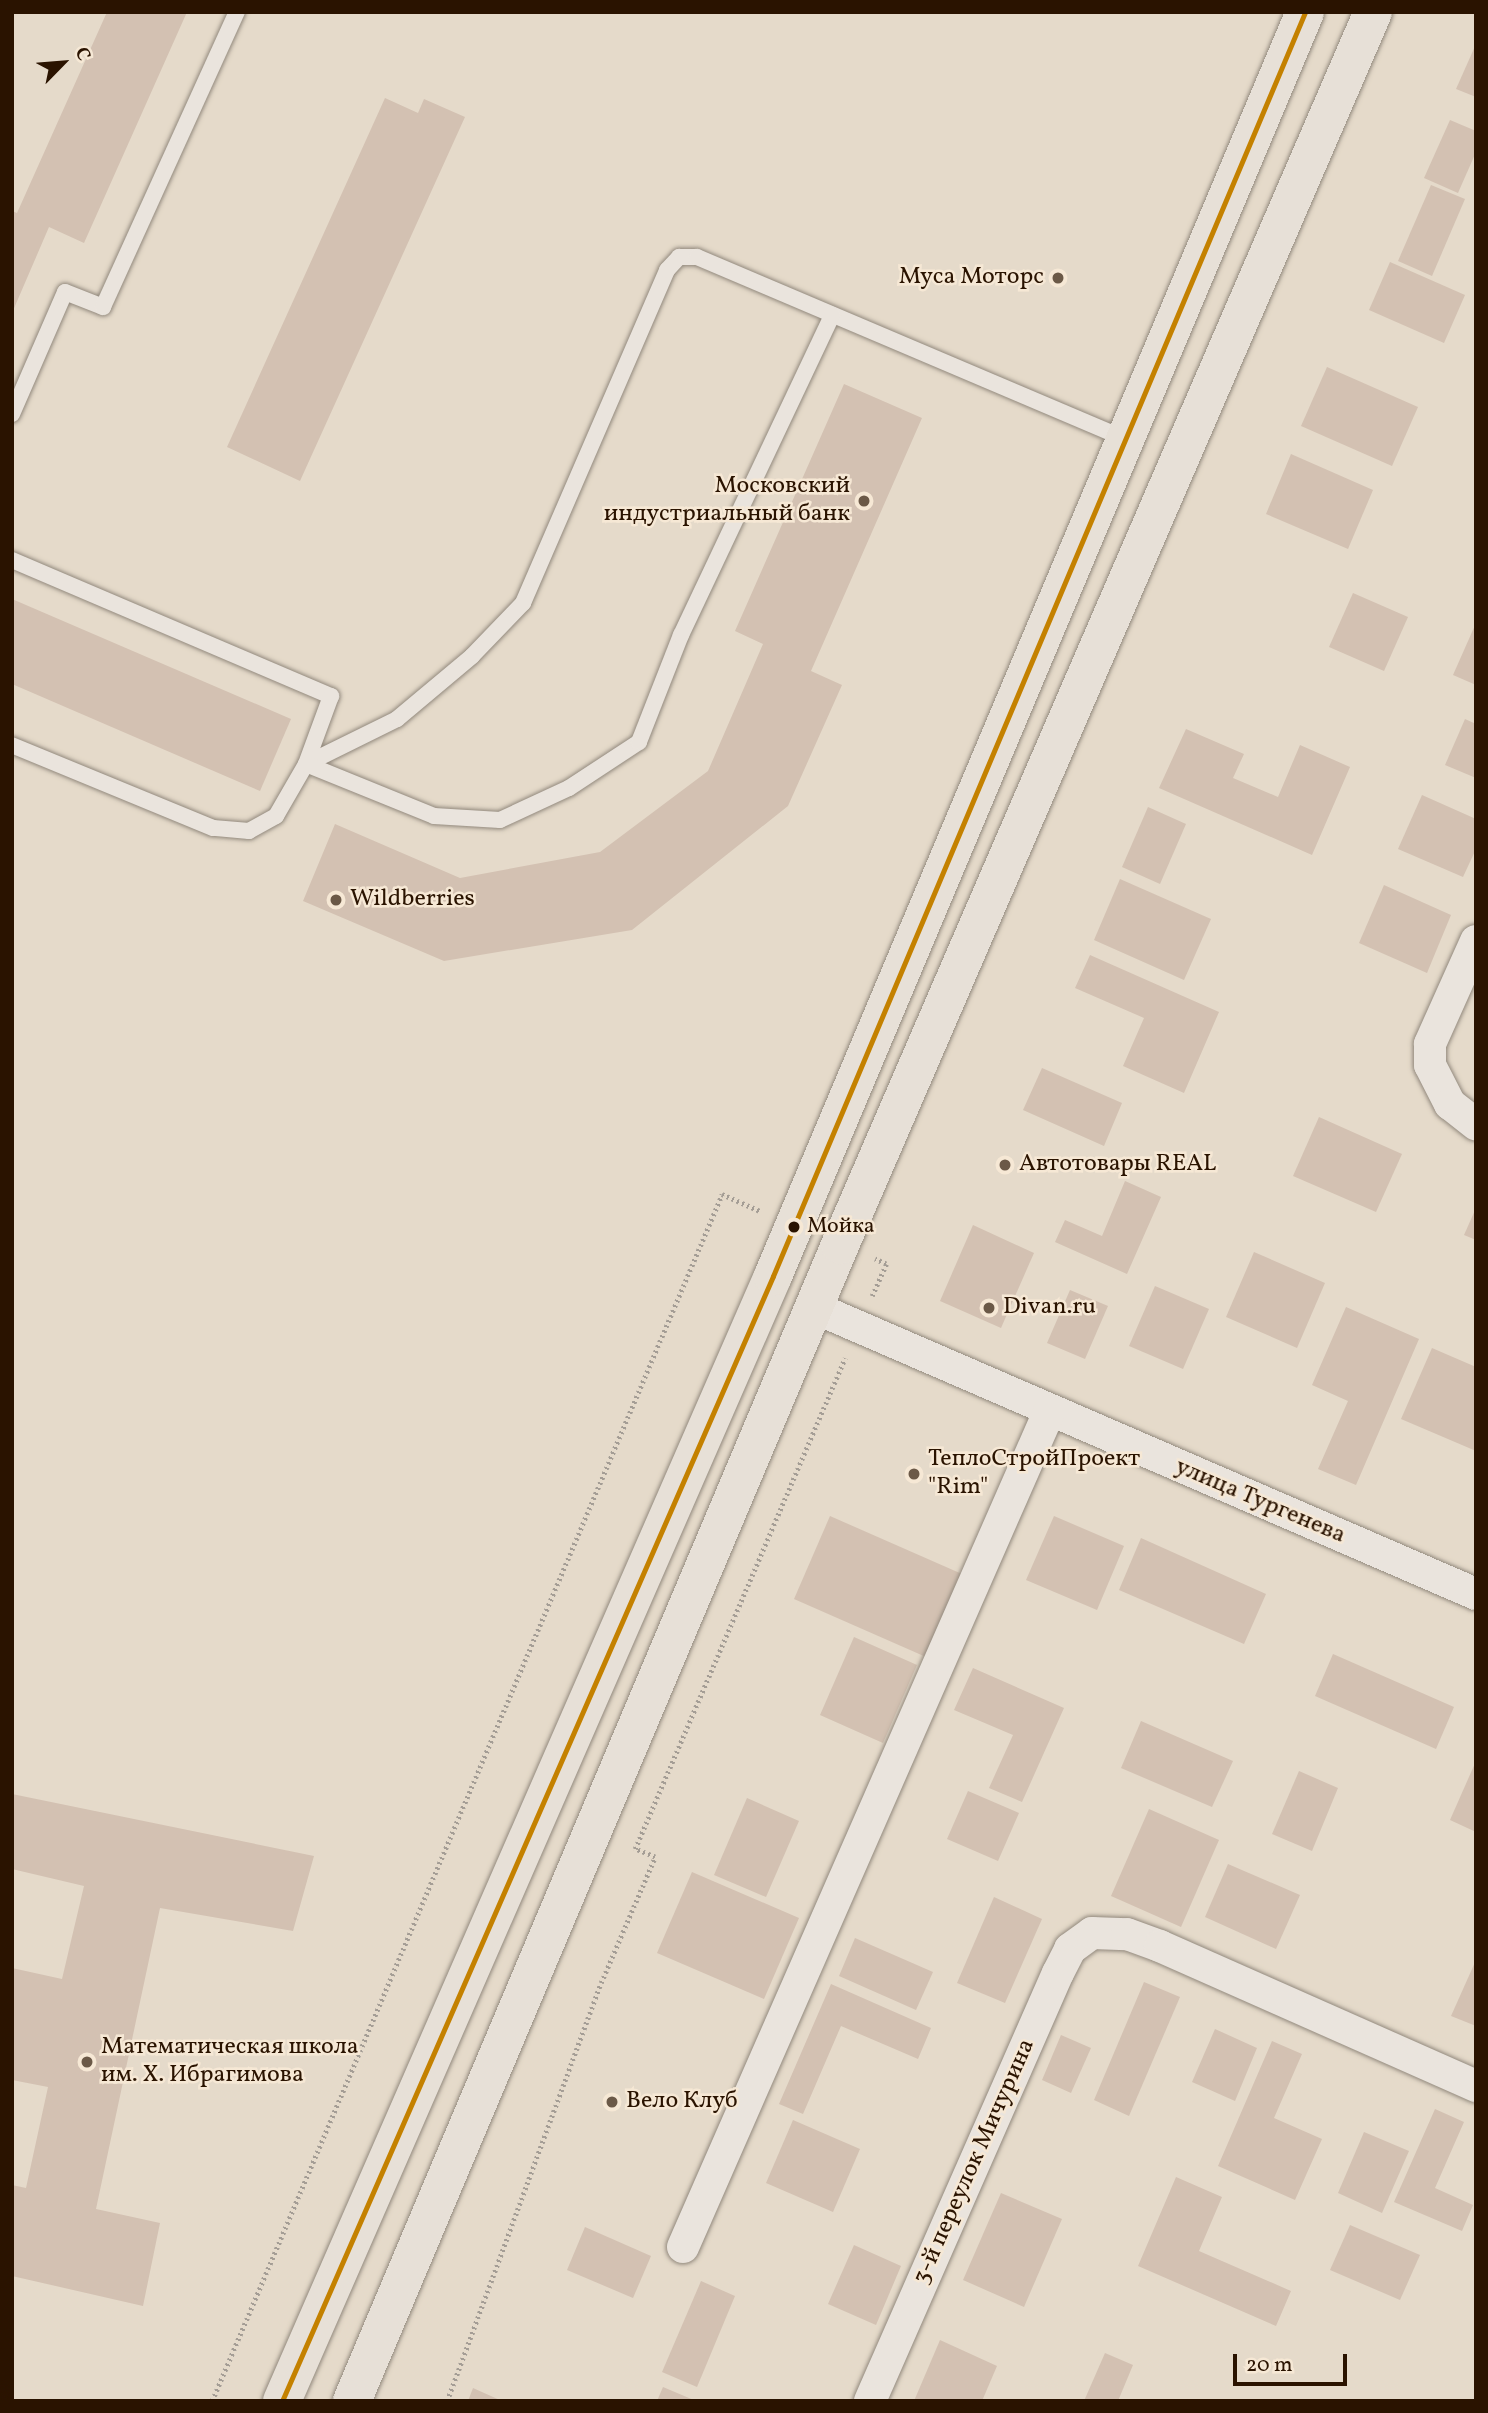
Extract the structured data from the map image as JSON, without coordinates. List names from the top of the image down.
{
  "streets": {
    "street": ["улица Тургенева", "3-й переулок Мичурина"]
  },
  "places": [
    "Муса Моторс",
    "Московский индустриальный банк",
    "Wildberries",
    "Автотовары REAL",
    "Мойка",
    "Divan.ru",
    "ТеплоСтройПроект \"Rim\"",
    "Математическая школа им. Х. Ибрагимова",
    "Вело Клуб"
  ],
  "scale_bar": "20 m",
  "north": "top right"
}
